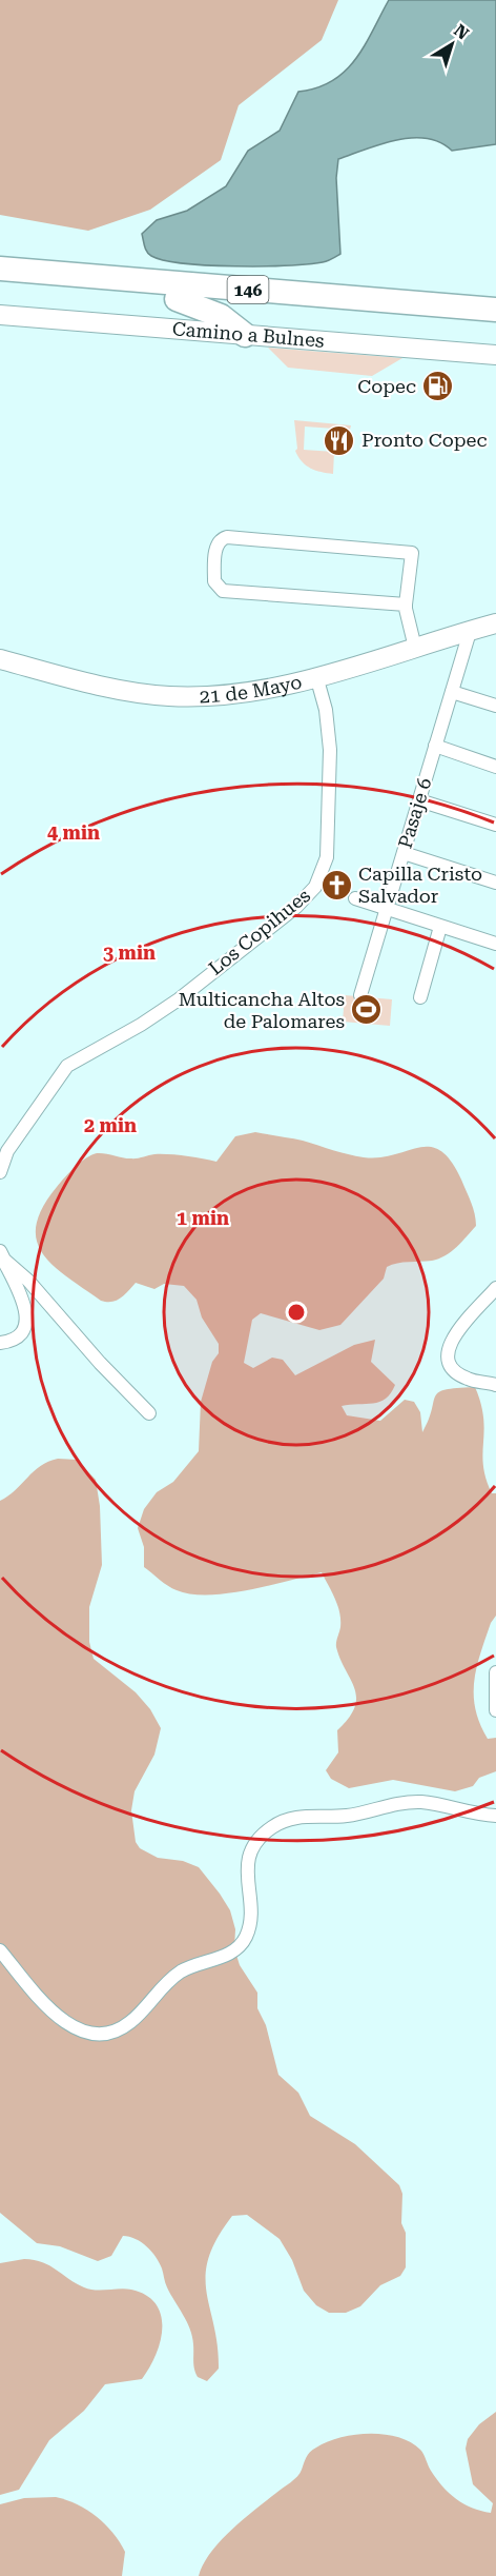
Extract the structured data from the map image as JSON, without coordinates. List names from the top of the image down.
{
  "streets": {
    "highway": ["146"],
    "street": [
      "Camino a Bulnes",
      "21 de Mayo",
      "Pasaje 6",
      "Los Copihues"
    ]
  },
  "crossings": [
    ["21 de Mayo", "Pasaje 6"],
    ["21 de Mayo", "Los Copihues"]
  ],
  "places": {
    "fuel station": ["Copec"],
    "restaurant": ["Pronto Copec"],
    "church": ["Capilla Cristo Salvador"],
    "sports": ["Multicancha Altos de Palomares"]
  },
  "north": "top right",
  "rings": [
    "4 min",
    "3 min",
    "2 min",
    "1 min"
  ]
}
